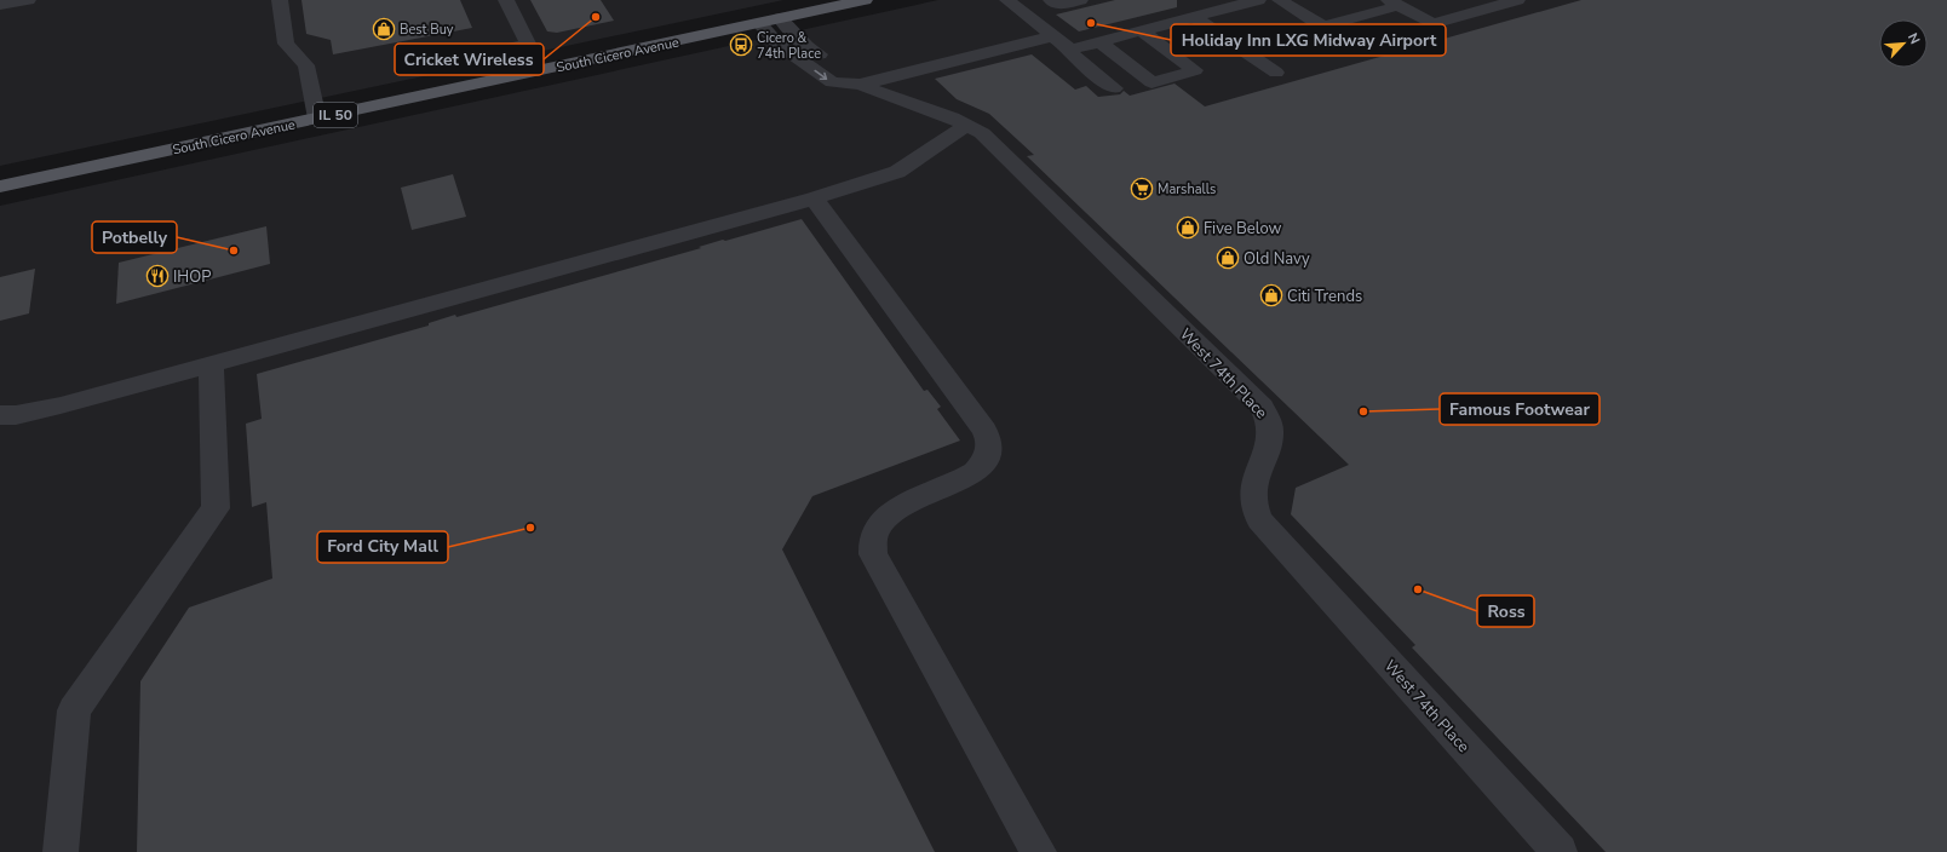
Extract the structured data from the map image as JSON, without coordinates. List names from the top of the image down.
{
  "streets": {
    "main road": ["South Cicero Avenue", "IL 50"],
    "lane": ["West 74th Place"]
  },
  "crossings": [
    ["South Cicero Avenue", "West 74th Place"]
  ],
  "places": {
    "other": [
      "Cricket Wireless",
      "Holiday Inn LXG Midway Airport",
      "Potbelly",
      "Famous Footwear",
      "Ford City Mall",
      "Ross"
    ],
    "shop": [
      "Best Buy",
      "Five Below",
      "Old Navy",
      "Citi Trends"
    ],
    "bus stop": ["Cicero & 74th Place"],
    "supermarket": ["Marshalls"],
    "restaurant": ["IHOP"]
  },
  "north": "top right"
}
